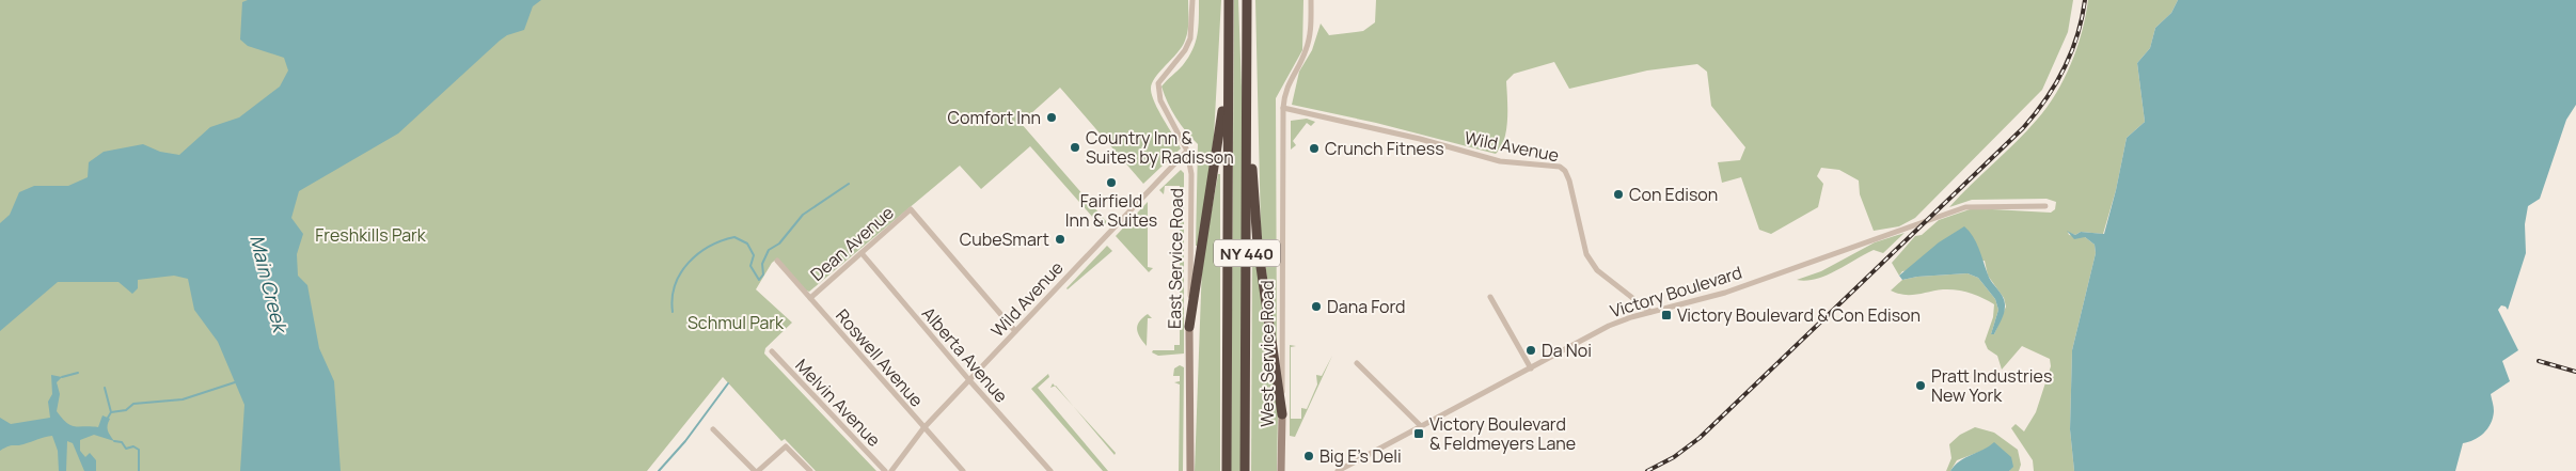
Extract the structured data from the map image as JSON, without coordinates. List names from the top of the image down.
{
  "streets": {
    "highway": ["NY 440"],
    "main road": ["East Service Road", "West Service Road"],
    "street": [
      "Wild Avenue",
      "Dean Avenue",
      "Victory Boulevard",
      "Alberta Avenue",
      "Roswell Avenue",
      "Melvin Avenue"
    ]
  },
  "crossings": [
    ["Wild Avenue", "Dean Avenue"],
    ["Wild Avenue", "East Service Road"],
    ["Wild Avenue", "Victory Boulevard"],
    ["Wild Avenue", "West Service Road"],
    ["Wild Avenue", "Alberta Avenue"],
    ["Wild Avenue", "Roswell Avenue"],
    ["Dean Avenue", "Alberta Avenue"],
    ["Dean Avenue", "Roswell Avenue"]
  ],
  "water": ["Main Creek"],
  "parks": ["Freshkills Park", "Schmul Park"],
  "places": {
    "other": [
      "Comfort Inn",
      "Country Inn & Suites by Radisson",
      "Crunch Fitness",
      "Fairfield Inn & Suites",
      "Con Edison",
      "CubeSmart",
      "Dana Ford",
      "Da Noi",
      "Pratt Industries New York",
      "Big E's Deli"
    ],
    "transit": ["Victory Boulevard & Con Edison", "Victory Boulevard & Feldmeyers Lane"]
  }
}
